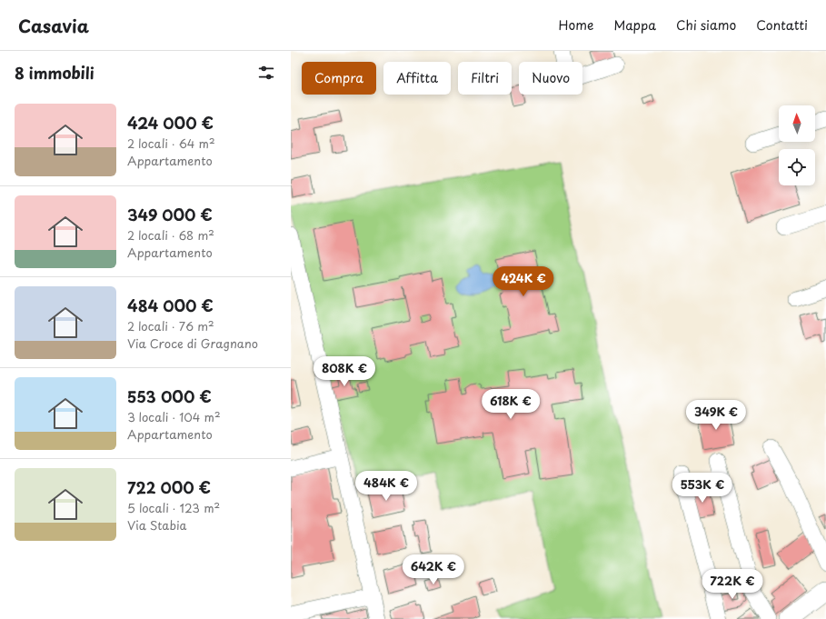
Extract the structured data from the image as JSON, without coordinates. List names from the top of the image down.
{
  "north": "top",
  "page": {
    "header": "Casavia",
    "nav": [
      "Home",
      "Mappa",
      "Chi siamo",
      "Contatti"
    ],
    "heading": "8 immobili",
    "chip": [
      "Compra",
      "Affitta",
      "Filtri",
      "Nuovo"
    ],
    "list": [
      {
        "name": "424 000 €",
        "note": "2 locali · 64 m² · Appartamento"
      },
      {
        "name": "349 000 €",
        "note": "2 locali · 68 m² · Appartamento"
      },
      {
        "name": "484 000 €",
        "note": "2 locali · 76 m² · Via Croce di Gragnano"
      },
      {
        "name": "553 000 €",
        "note": "3 locali · 104 m² · Appartamento"
      },
      {
        "name": "722 000 €",
        "note": "5 locali · 123 m² · Via Stabia"
      }
    ],
    "price": [
      "424K €",
      "808K €",
      "618K €",
      "349K €",
      "484K €",
      "553K €",
      "642K €",
      "722K €"
    ]
  }
}
